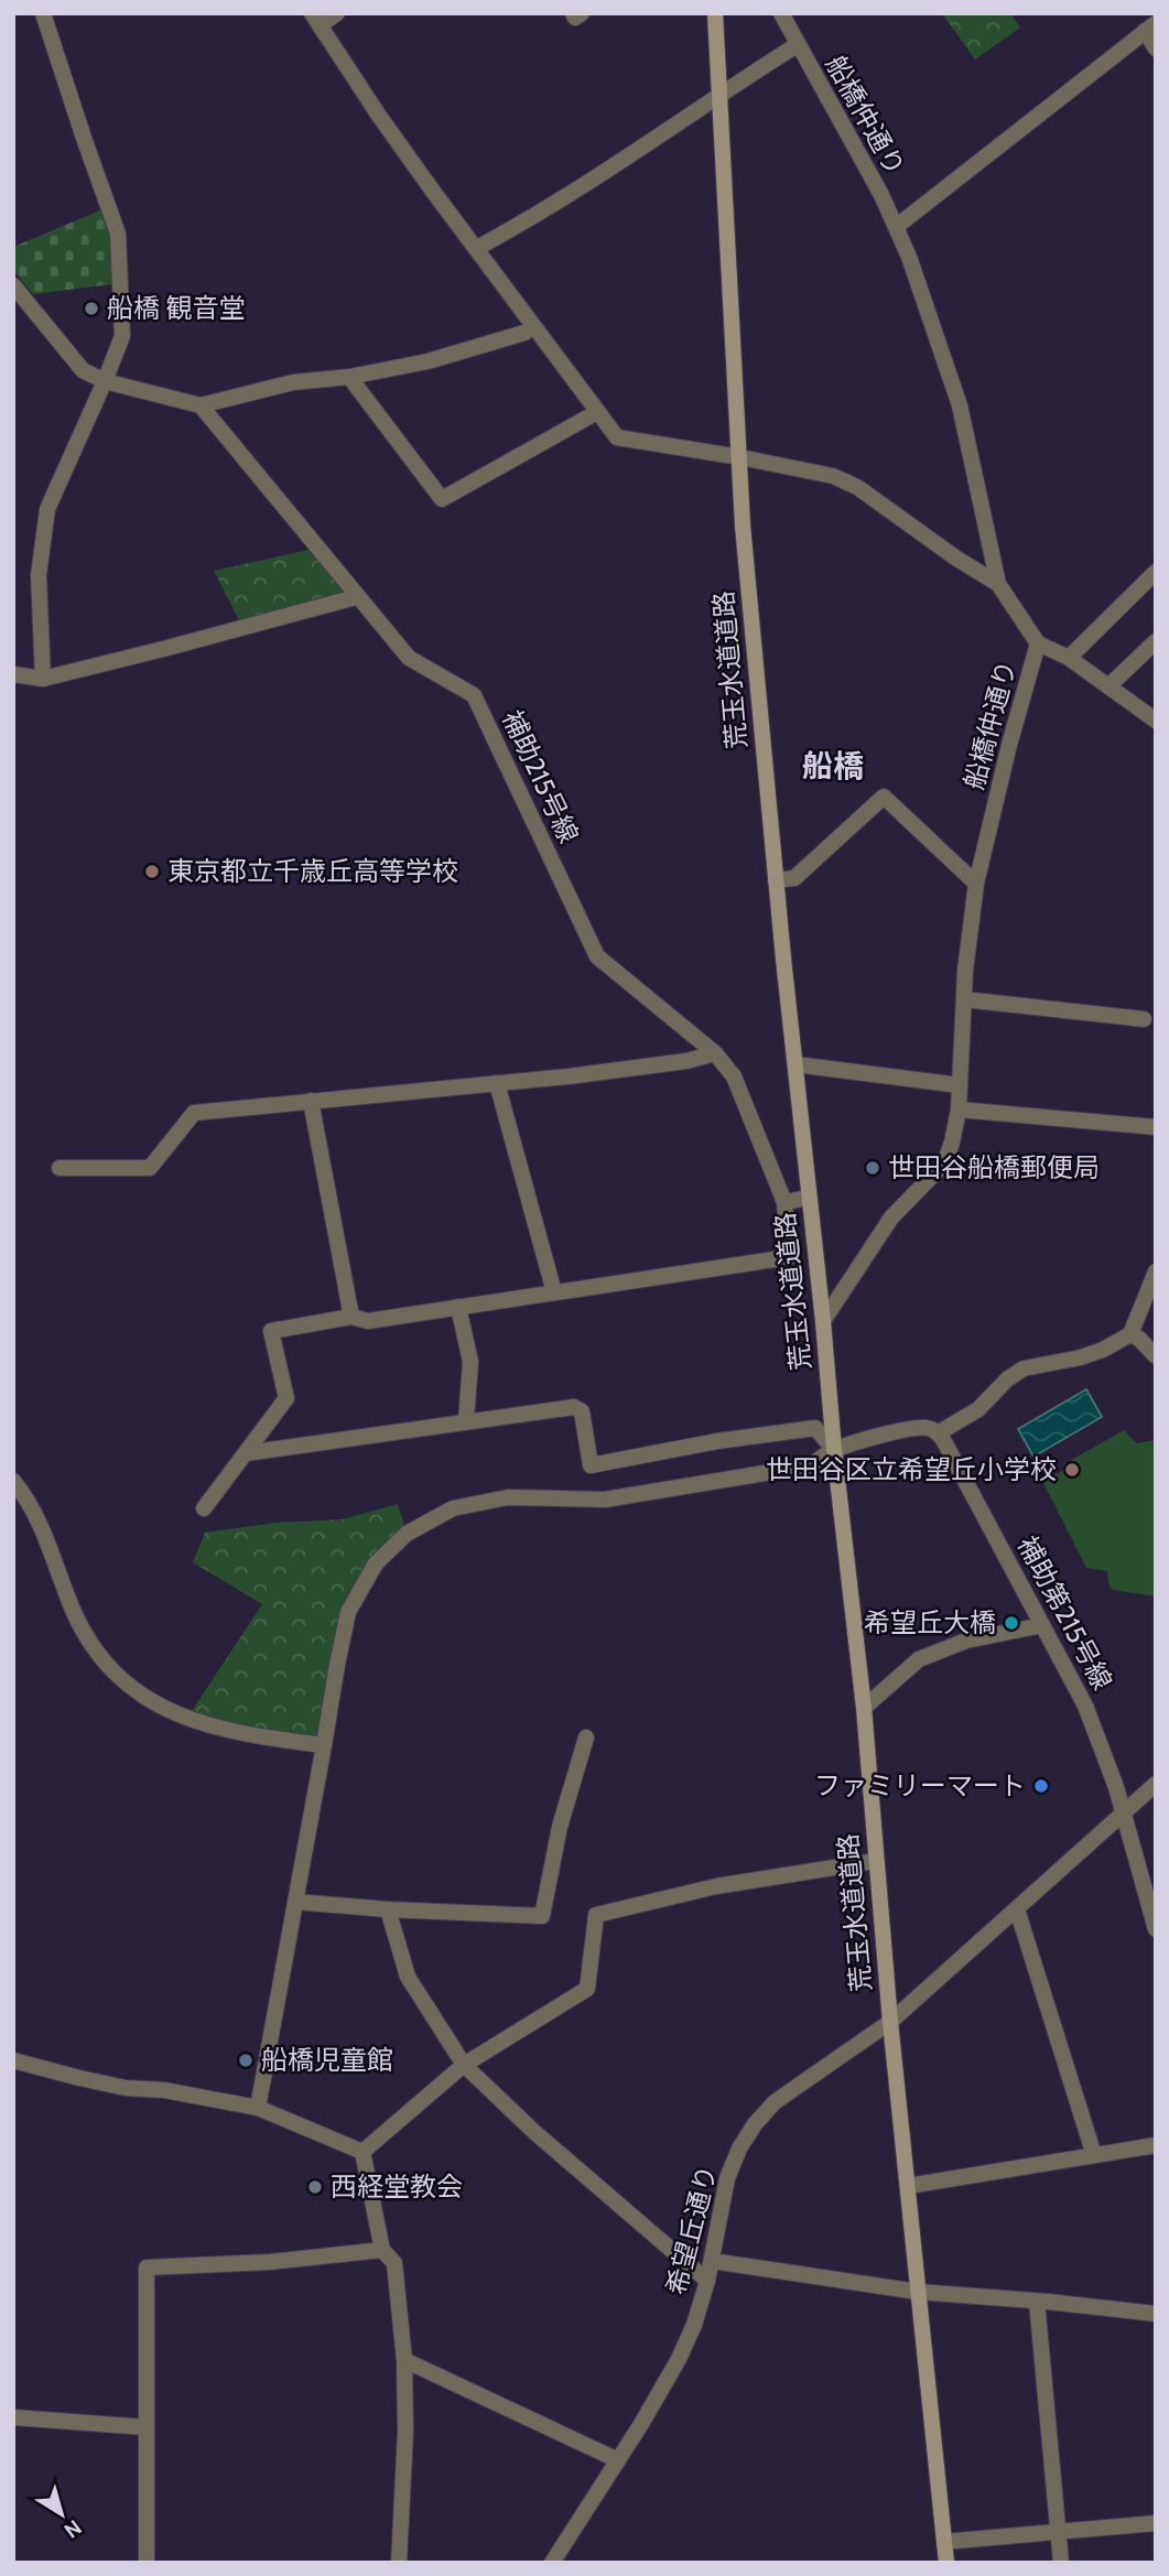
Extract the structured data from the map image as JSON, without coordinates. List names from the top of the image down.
{
  "streets": {
    "main road": ["荒玉水道道路"],
    "street": [
      "船橋仲通り",
      "補助215号線",
      "補助第215号線",
      "希望丘通り"
    ]
  },
  "crossings": [
    ["船橋仲通り", "荒玉水道道路"],
    ["荒玉水道道路", "希望丘通り"],
    ["補助第215号線", "希望丘通り"]
  ],
  "districts": ["船橋"],
  "places": [
    "船橋 観音堂",
    "東京都立千歳丘高等学校",
    "世田谷船橋郵便局",
    "世田谷区立希望丘小学校",
    "希望丘大橋",
    "ファミリーマート",
    "船橋児童館",
    "西経堂教会"
  ],
  "north": "bottom right"
}
